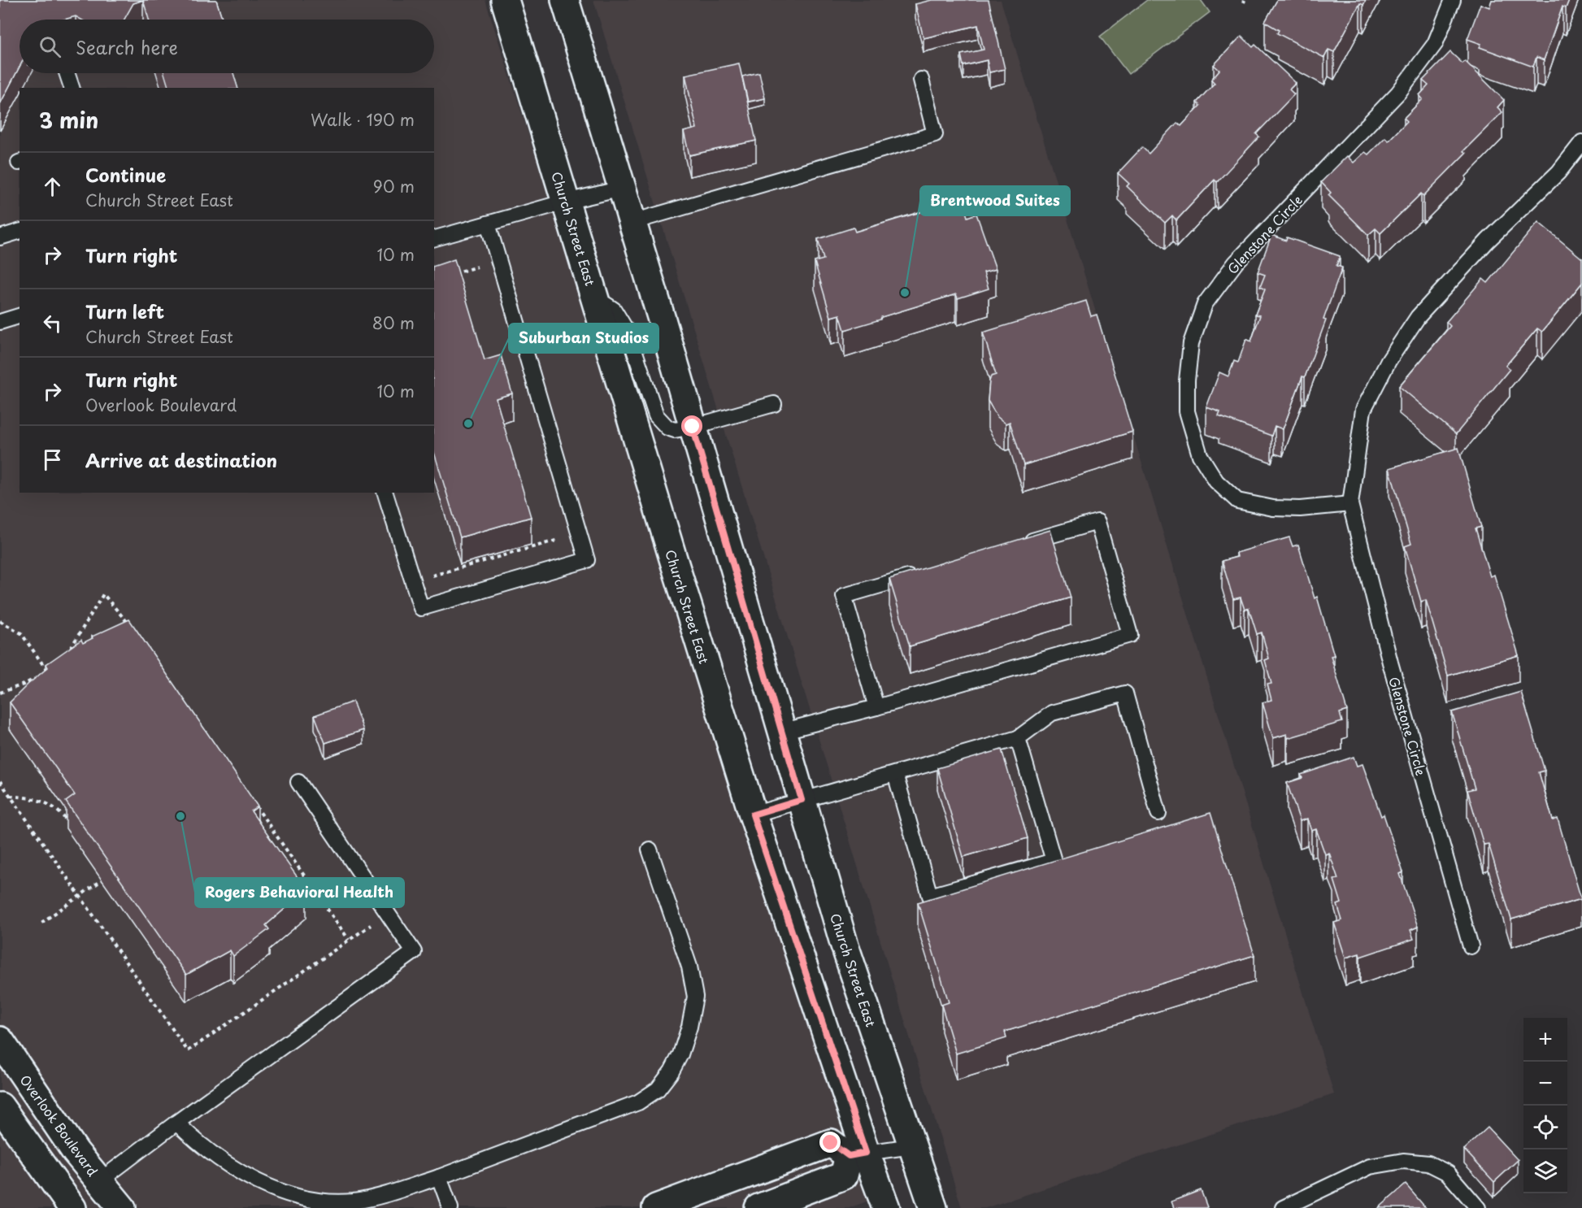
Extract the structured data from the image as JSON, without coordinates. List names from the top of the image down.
{
  "streets": {
    "main road": ["Church Street East", "Overlook Boulevard"],
    "lane": ["Glenstone Circle"]
  },
  "places": ["Brentwood Suites", "Suburban Studios", "Rogers Behavioral Health"],
  "page": {
    "search": "Search here",
    "heading": ["3 min", "Walk · 190 m"],
    "list": [
      ["Continue", "Church Street East", "90 m"],
      ["Turn right", "10 m"],
      ["Turn left", "Church Street East", "80 m"],
      ["Turn right", "Overlook Boulevard", "10 m"],
      "Arrive at destination"
    ],
    "map_buttons": ["+", "−"]
  }
}
